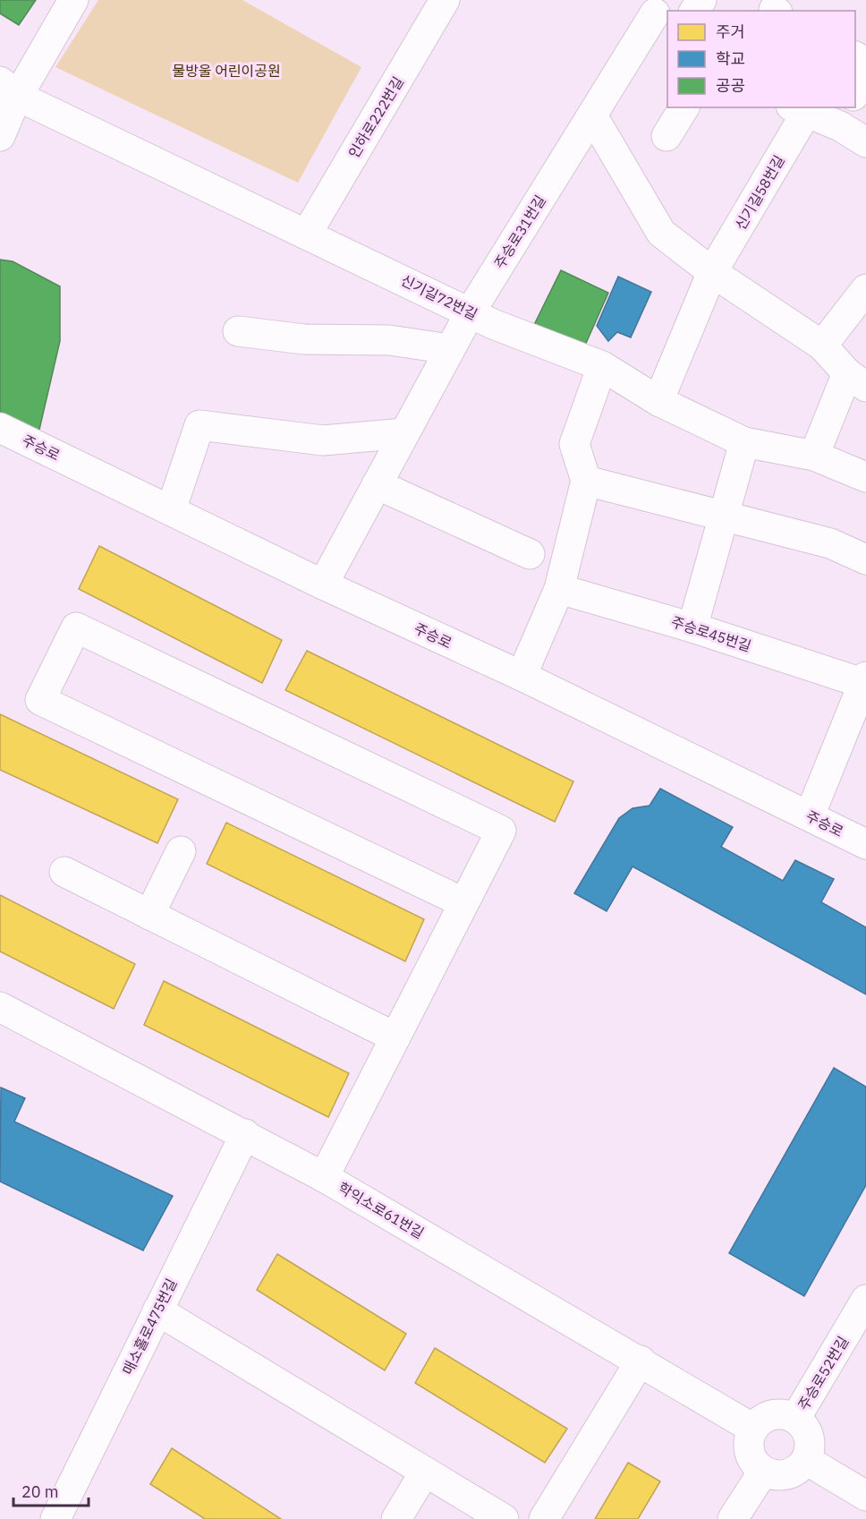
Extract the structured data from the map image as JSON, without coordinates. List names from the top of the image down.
{
  "streets": {
    "street": [
      "인하로222번길",
      "신기길58번길",
      "주승로31번길",
      "신기길72번길",
      "주승로",
      "주승로45번길",
      "학익소로61번길",
      "매소홀로475번길",
      "주승로52번길"
    ]
  },
  "crossings": [
    ["인하로222번길", "신기길72번길"],
    ["신기길58번길", "신기길72번길"],
    ["주승로31번길", "신기길72번길"],
    ["주승로31번길", "주승로"],
    ["주승로", "주승로45번길"],
    ["학익소로61번길", "매소홀로475번길"],
    ["학익소로61번길", "주승로52번길"]
  ],
  "parks": ["물방울 어린이공원"],
  "legend": ["주거", "학교", "공공"],
  "scale_bar": "20 m"
}
